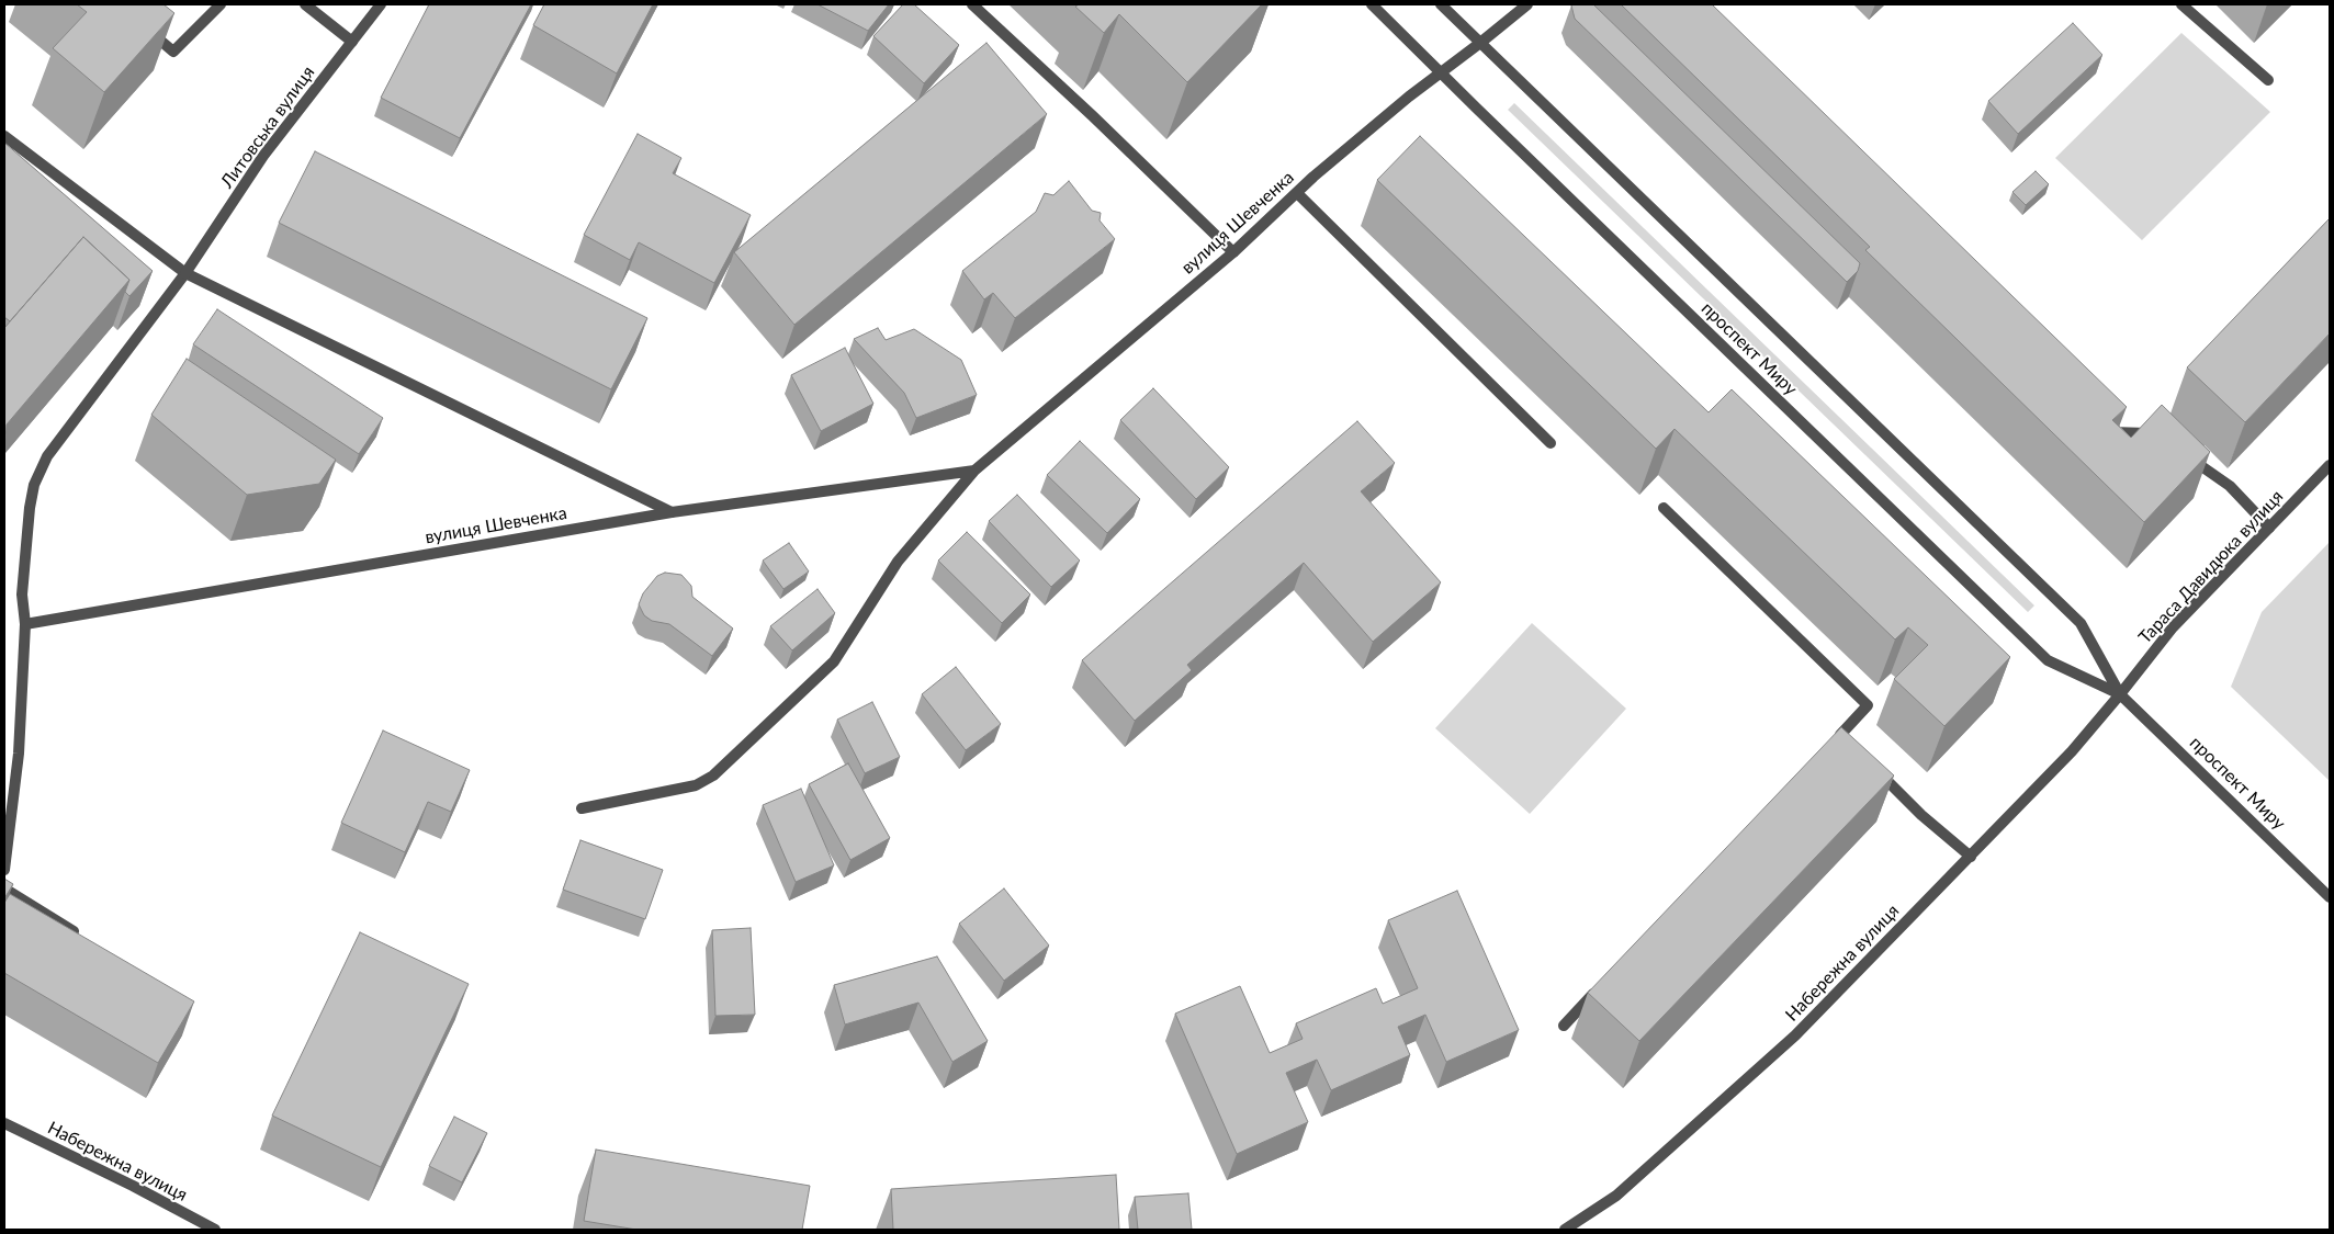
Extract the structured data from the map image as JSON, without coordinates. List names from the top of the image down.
{
  "streets": {
    "street": [
      "Литовська вулиця",
      "вулиця Шевченка",
      "проспект Миру",
      "Тараса Давидюка вулиця",
      "Набережна вулиця"
    ]
  },
  "crossings": [
    ["Литовська вулиця", "вулиця Шевченка"],
    ["вулиця Шевченка", "проспект Миру"],
    ["проспект Миру", "Тараса Давидюка вулиця"],
    ["проспект Миру", "Набережна вулиця"],
    ["Тараса Давидюка вулиця", "Набережна вулиця"]
  ]
}
